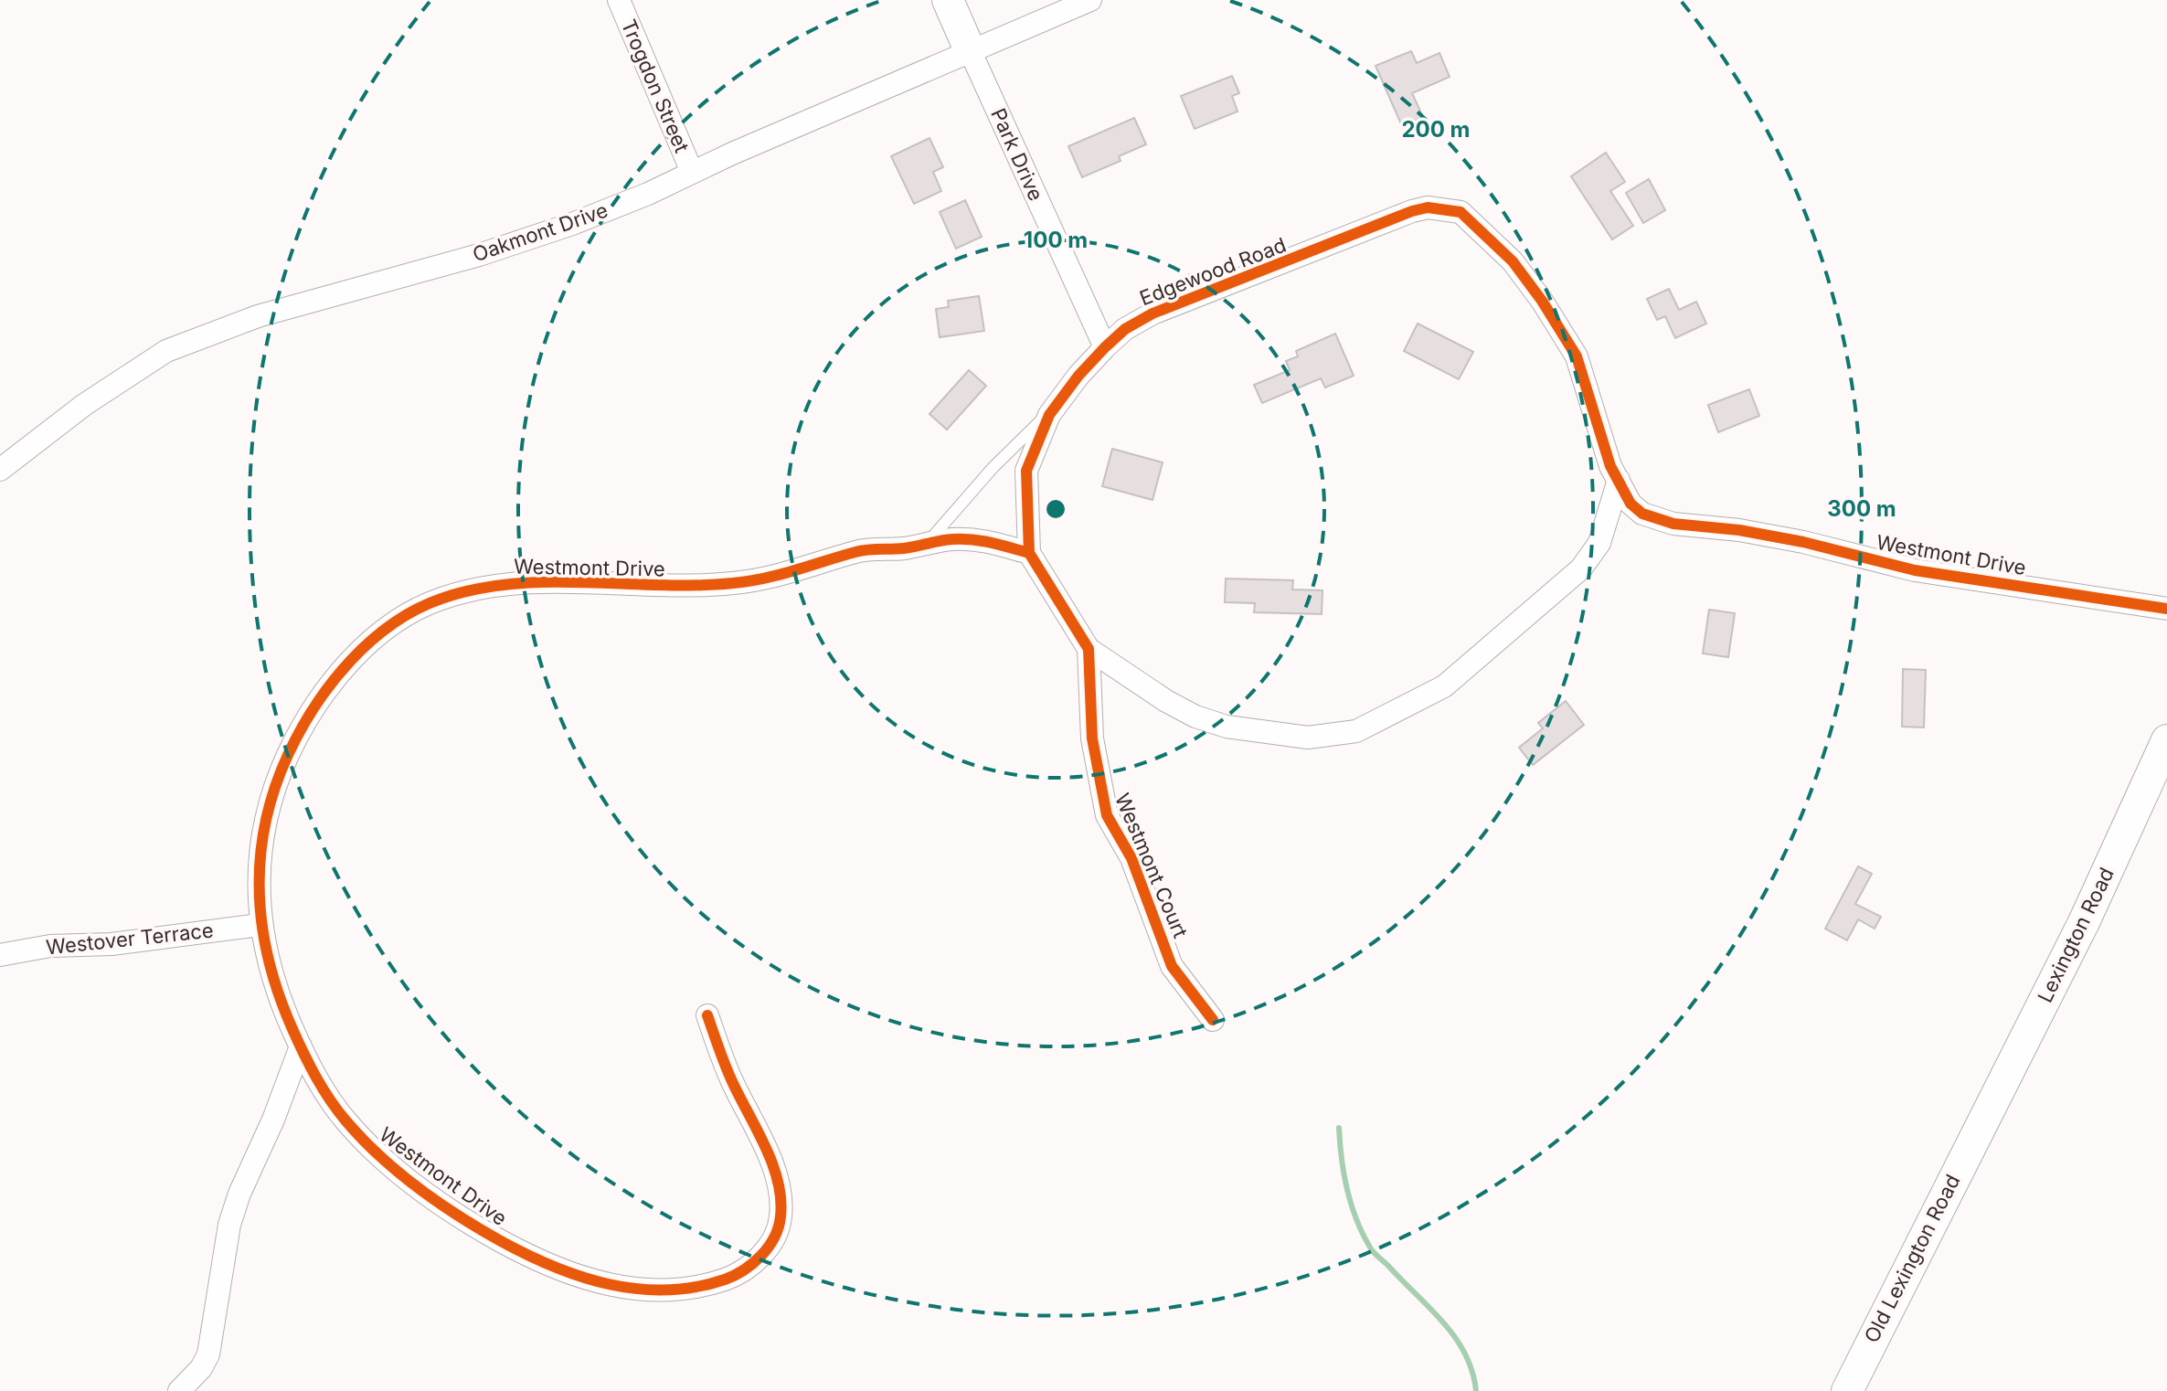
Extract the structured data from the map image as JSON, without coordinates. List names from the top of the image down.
{
  "streets": {
    "main road": ["Park Drive", "Lexington Road", "Old Lexington Road"],
    "street": [
      "Trogdon Street",
      "Oakmont Drive",
      "Edgewood Road",
      "Westmont Drive",
      "Westmont Court",
      "Westover Terrace"
    ]
  },
  "crossings": [
    ["Trogdon Street", "Oakmont Drive"],
    ["Park Drive", "Oakmont Drive"],
    ["Park Drive", "Edgewood Road"],
    ["Edgewood Road", "Westmont Drive"],
    ["Edgewood Road", "Westmont Court"],
    ["Westmont Drive", "Westmont Court"],
    ["Westmont Drive", "Westover Terrace"],
    ["Lexington Road", "Old Lexington Road"]
  ],
  "rings": ["200 m", "100 m", "300 m"]
}
